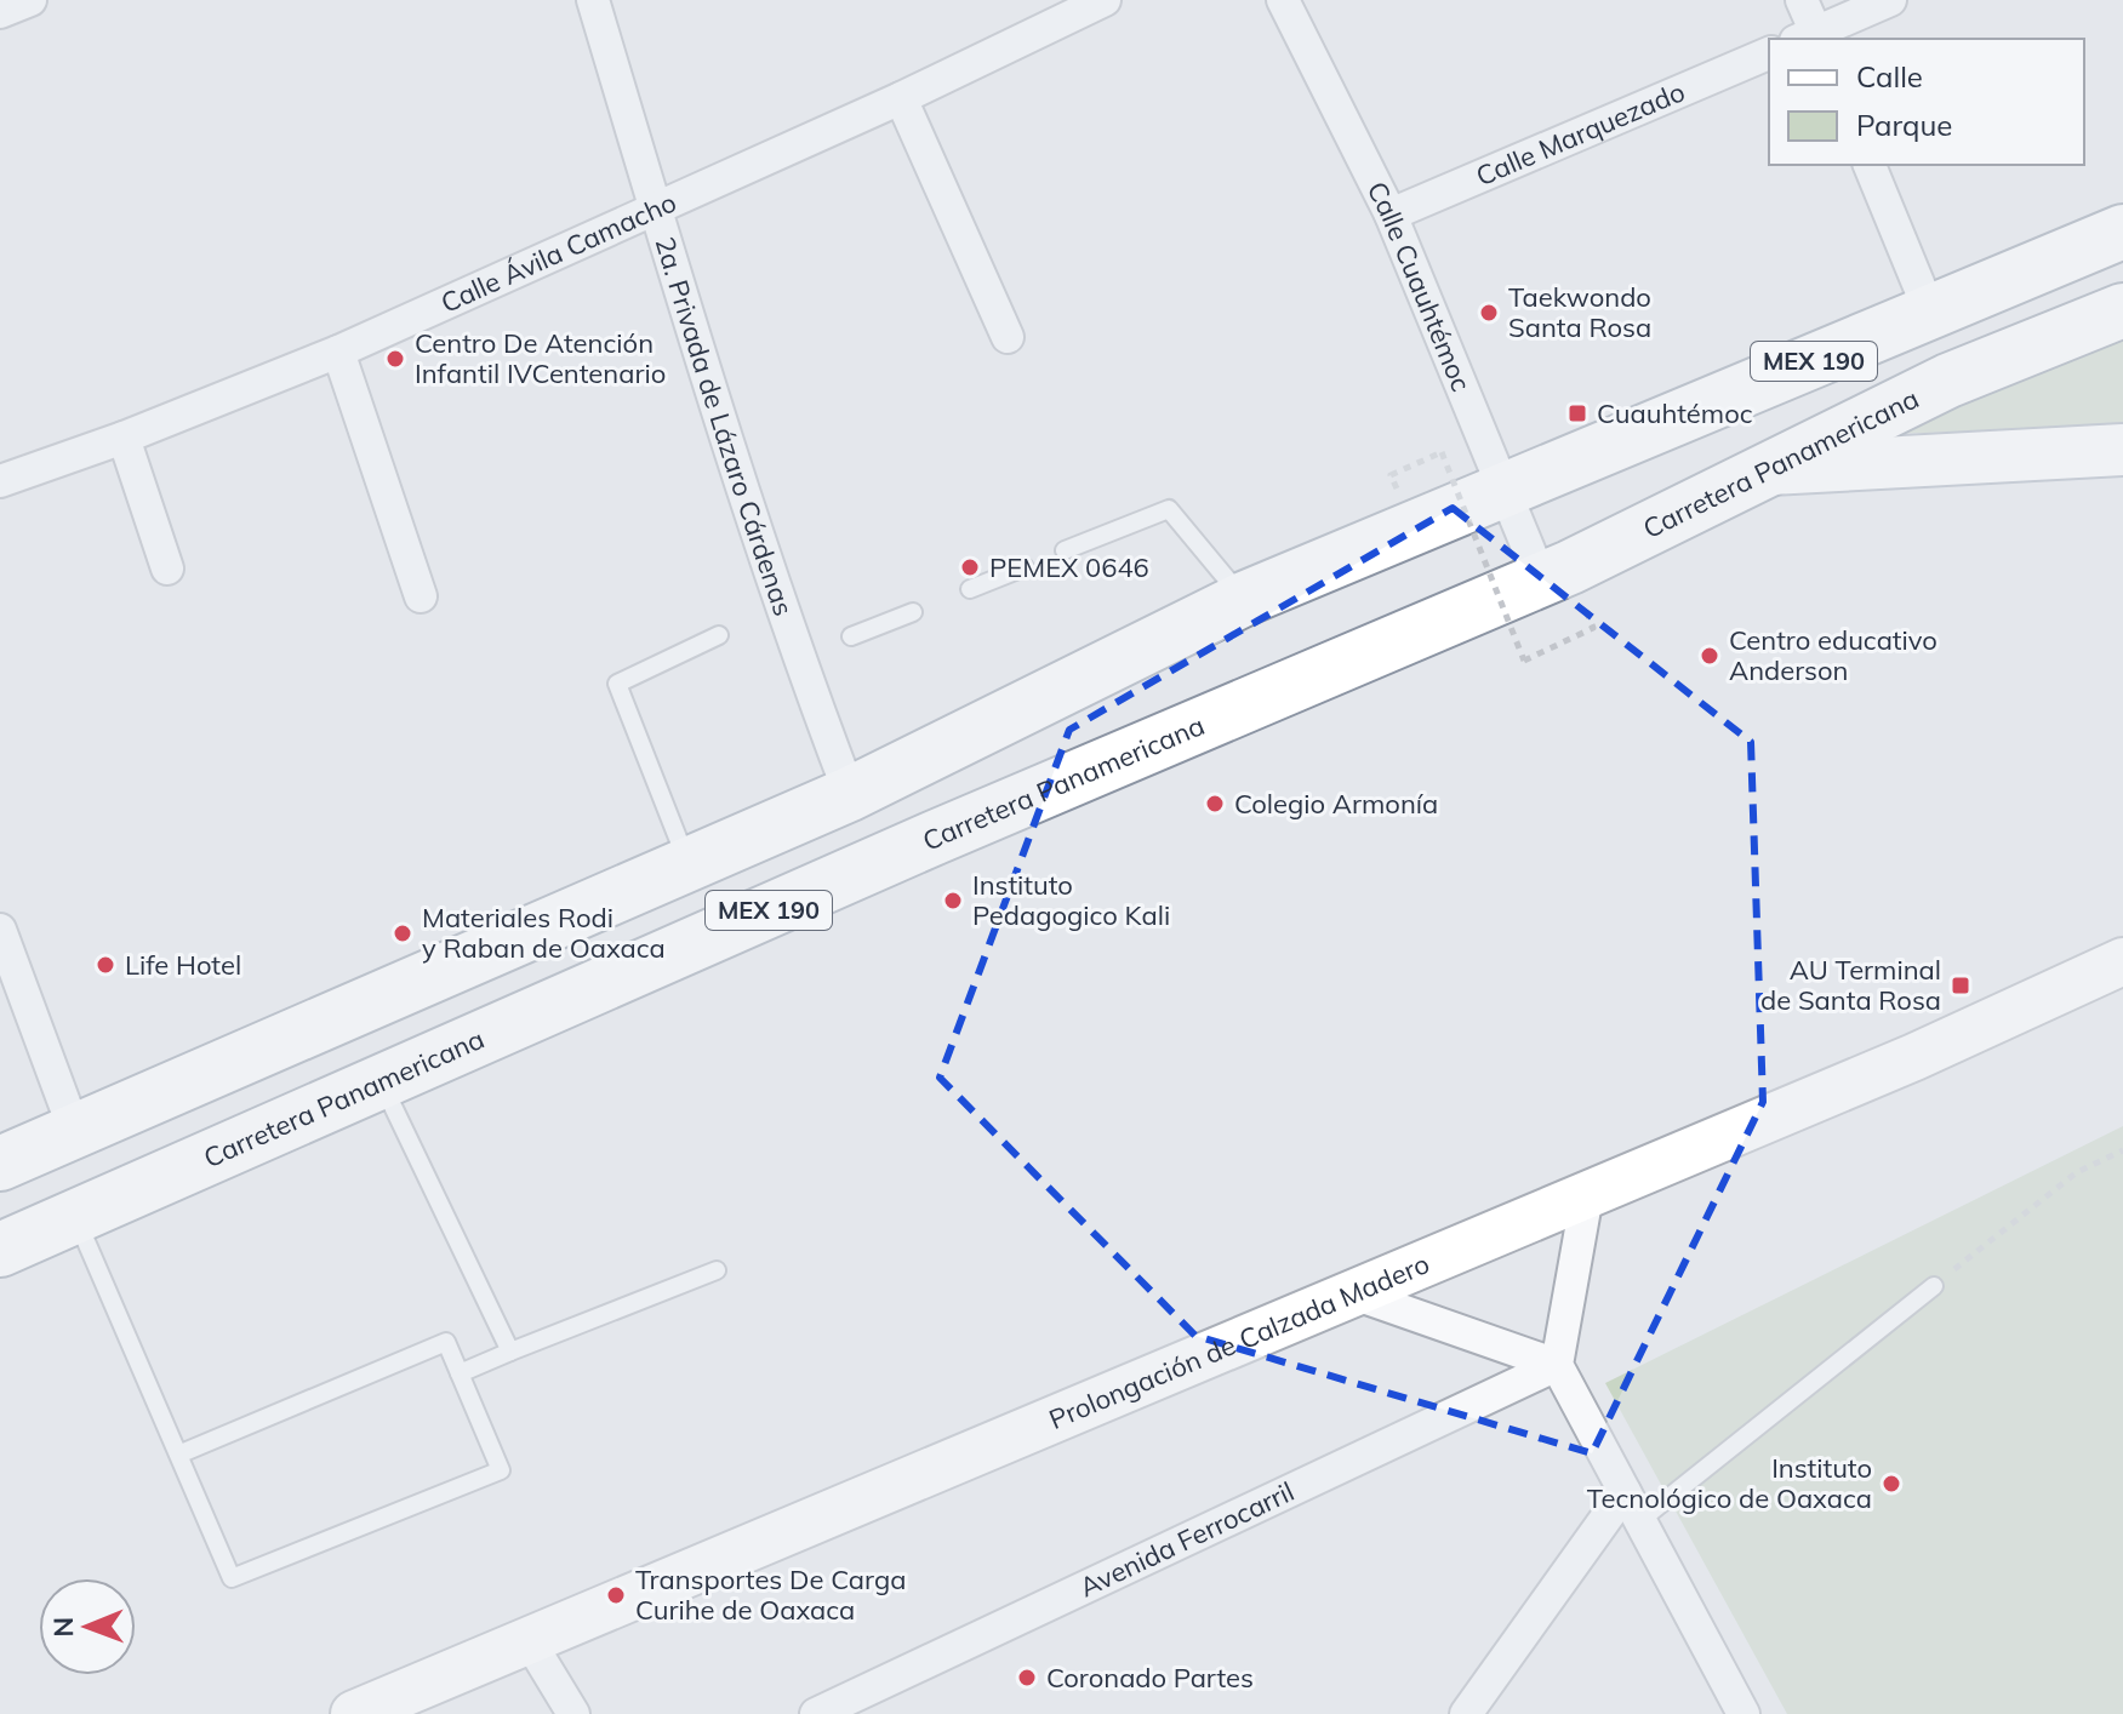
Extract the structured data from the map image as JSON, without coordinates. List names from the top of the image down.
{
  "streets": {
    "highway": ["MEX 190", "Carretera Panamericana"],
    "street": [
      "Calle Marquezado",
      "Calle Ávila Camacho",
      "Calle Cuauhtémoc",
      "2a. Privada de Lázaro Cárdenas",
      "Prolongación de Calzada Madero",
      "Avenida Ferrocarril"
    ]
  },
  "crossings": [
    ["Calle Marquezado", "Calle Cuauhtémoc"],
    ["Calle Ávila Camacho", "2a. Privada de Lázaro Cárdenas"],
    ["Calle Cuauhtémoc", "MEX 190"],
    ["Calle Cuauhtémoc", "Carretera Panamericana"],
    ["MEX 190", "2a. Privada de Lázaro Cárdenas"],
    ["MEX 190", "Carretera Panamericana"]
  ],
  "places": {
    "other": [
      "Taekwondo Santa Rosa",
      "Centro De Atención Infantil IVCentenario",
      "PEMEX 0646",
      "Centro educativo Anderson",
      "Colegio Armonía",
      "Instituto Pedagogico Kali",
      "Materiales Rodi y Raban de Oaxaca",
      "Life Hotel",
      "Instituto Tecnológico de Oaxaca",
      "Transportes De Carga Curihe de Oaxaca",
      "Coronado Partes"
    ],
    "transit": ["Cuauhtémoc", "AU Terminal de Santa Rosa"]
  },
  "legend": ["Calle", "Parque"],
  "north": "left"
}
